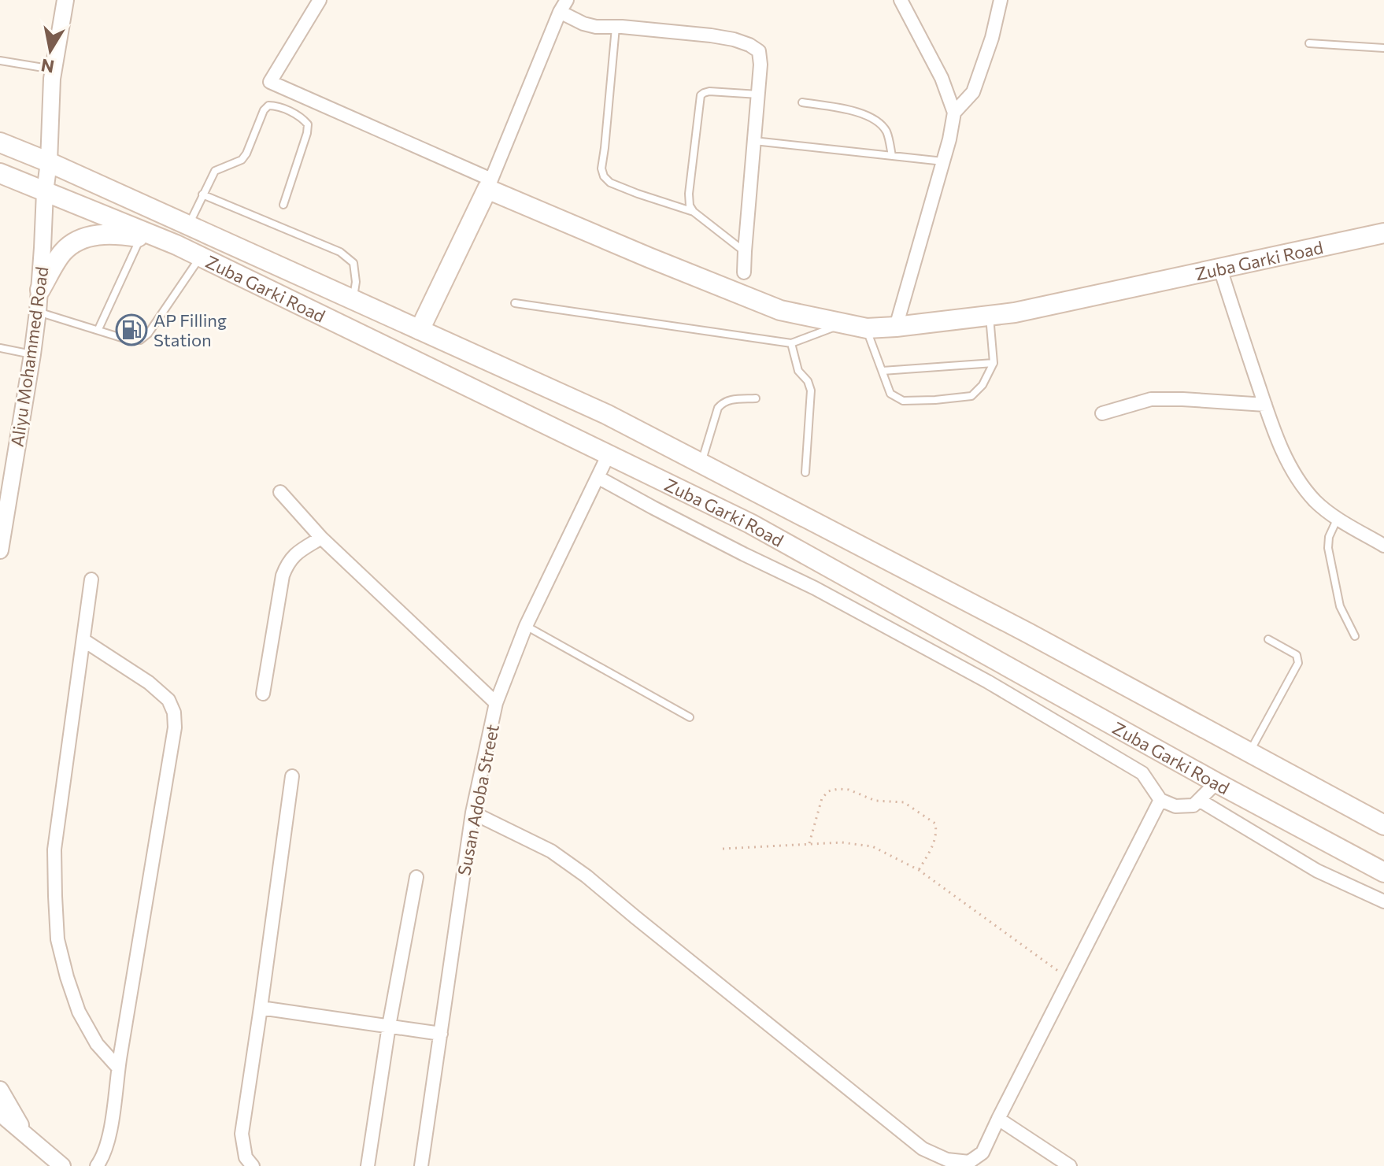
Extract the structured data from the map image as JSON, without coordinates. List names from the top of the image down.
{
  "streets": {
    "main road": ["Zuba Garki Road"],
    "street": ["Aliyu Mohammed Road", "Susan Adoba Street"]
  },
  "crossings": [
    ["Zuba Garki Road", "Aliyu Mohammed Road"],
    ["Zuba Garki Road", "Susan Adoba Street"]
  ],
  "places": {
    "fuel station": ["AP Filling Station"]
  },
  "north": "bottom"
}
